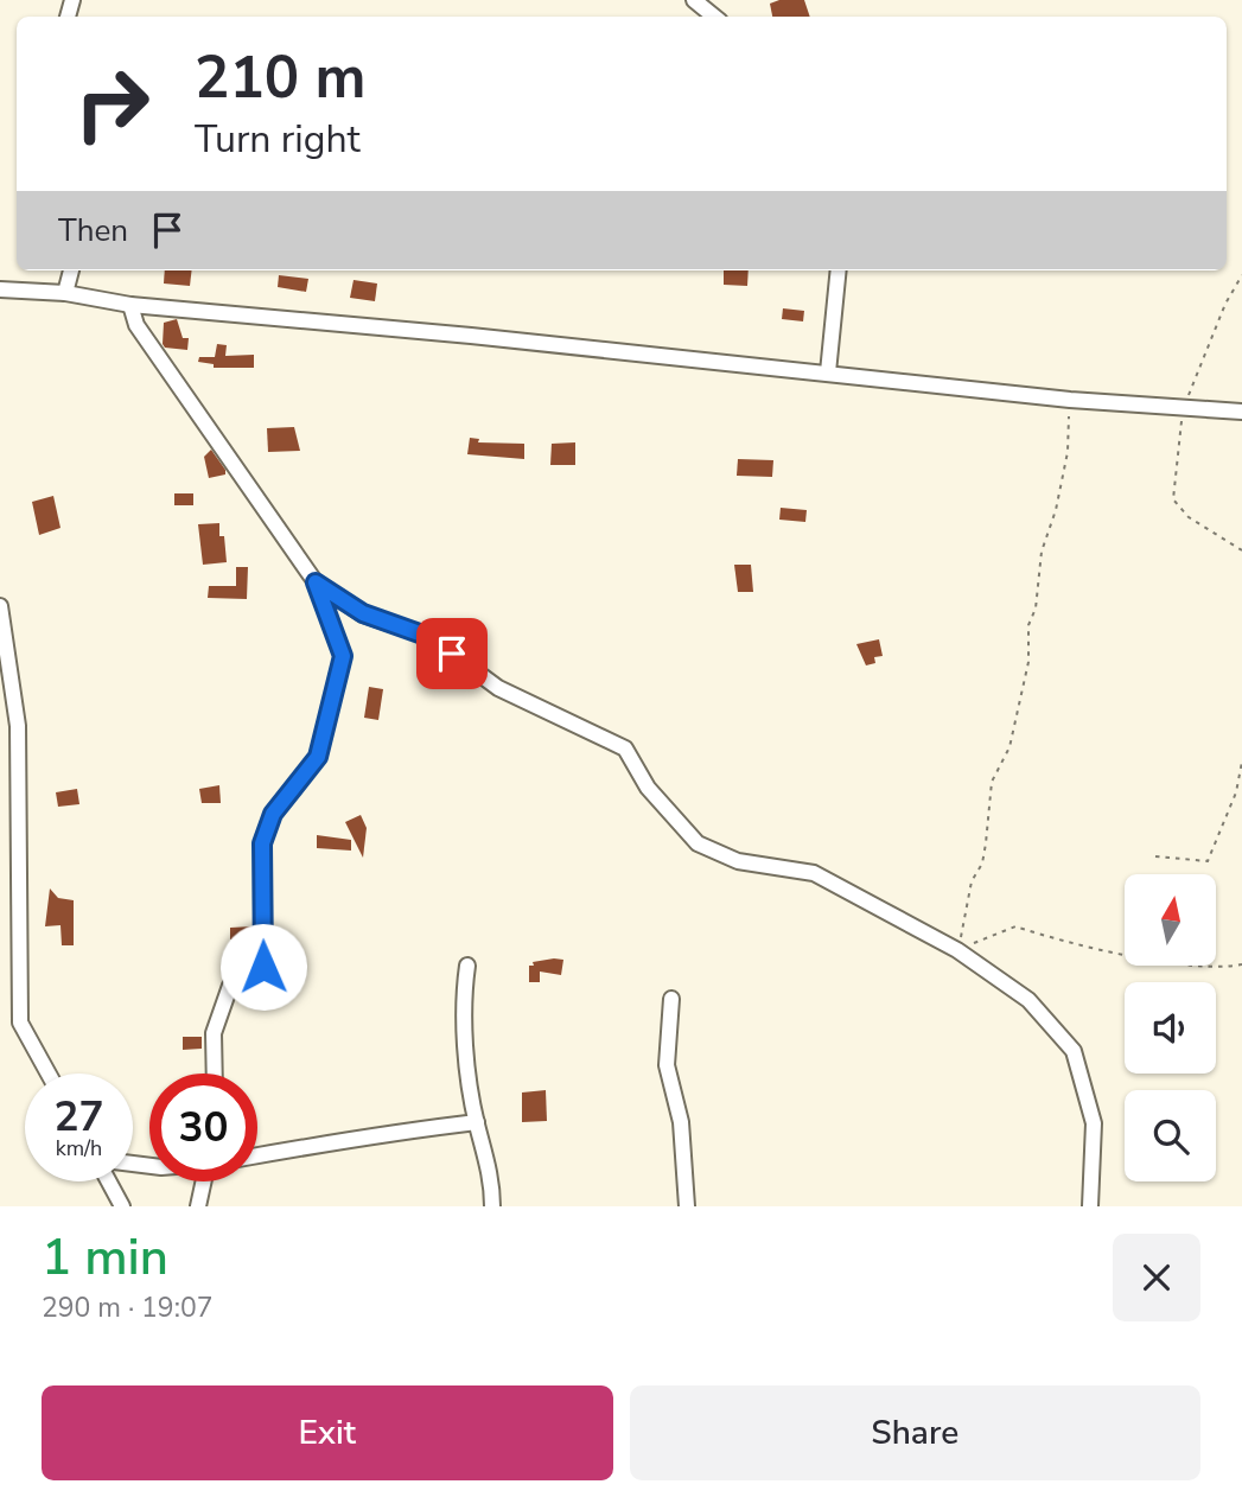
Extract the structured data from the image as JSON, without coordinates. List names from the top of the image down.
{
  "north": "top",
  "page": {
    "turn": ["210 m", "Turn right"],
    "then": "Then",
    "speed": "27 km/h",
    "limit": "30",
    "heading": ["1 min", "290 m · 19:07"],
    "buttons": ["Exit", "Share"]
  }
}
